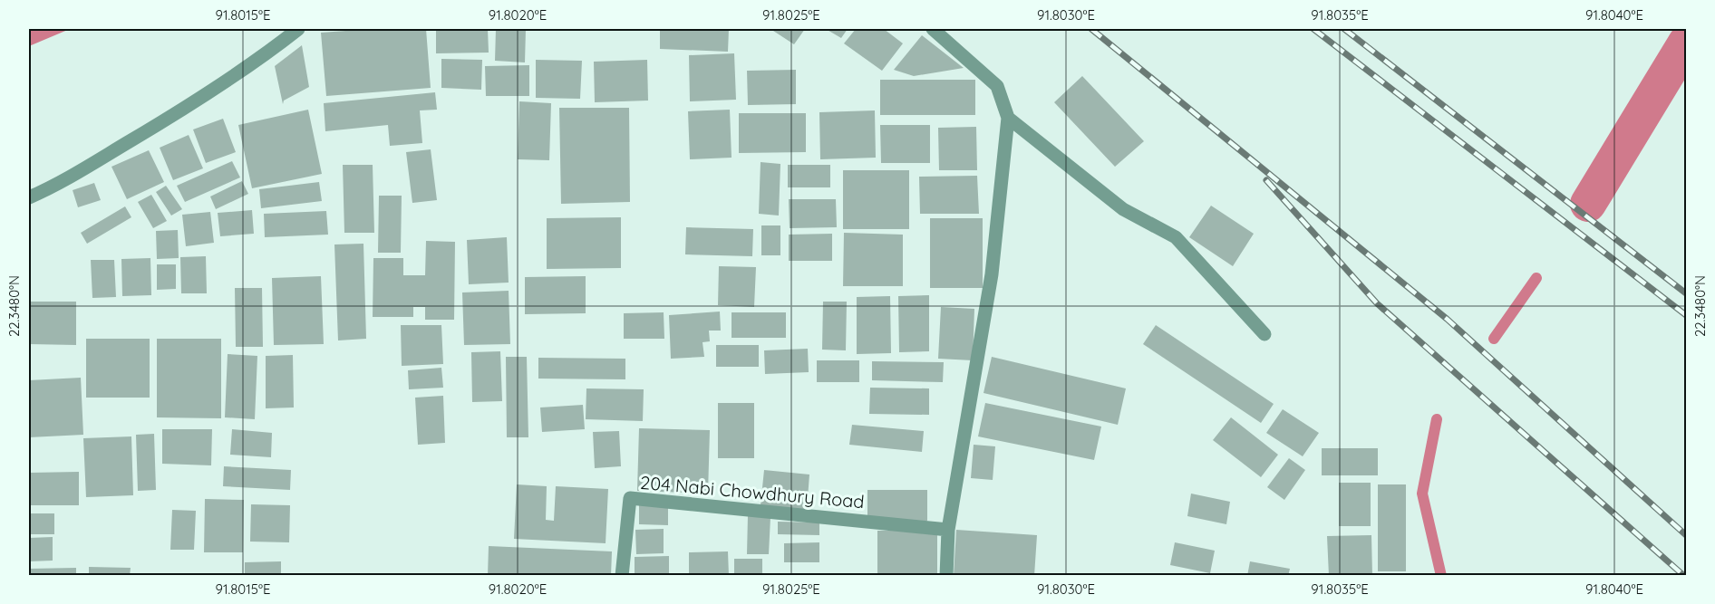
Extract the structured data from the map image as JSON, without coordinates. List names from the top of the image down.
{
  "streets": {
    "street": ["204 Nabi Chowdhury Road"]
  },
  "coordinates": [
    "91.8015°E",
    "91.8020°E",
    "91.8025°E",
    "91.8030°E",
    "91.8035°E",
    "91.8040°E",
    "22.3480°N"
  ]
}
